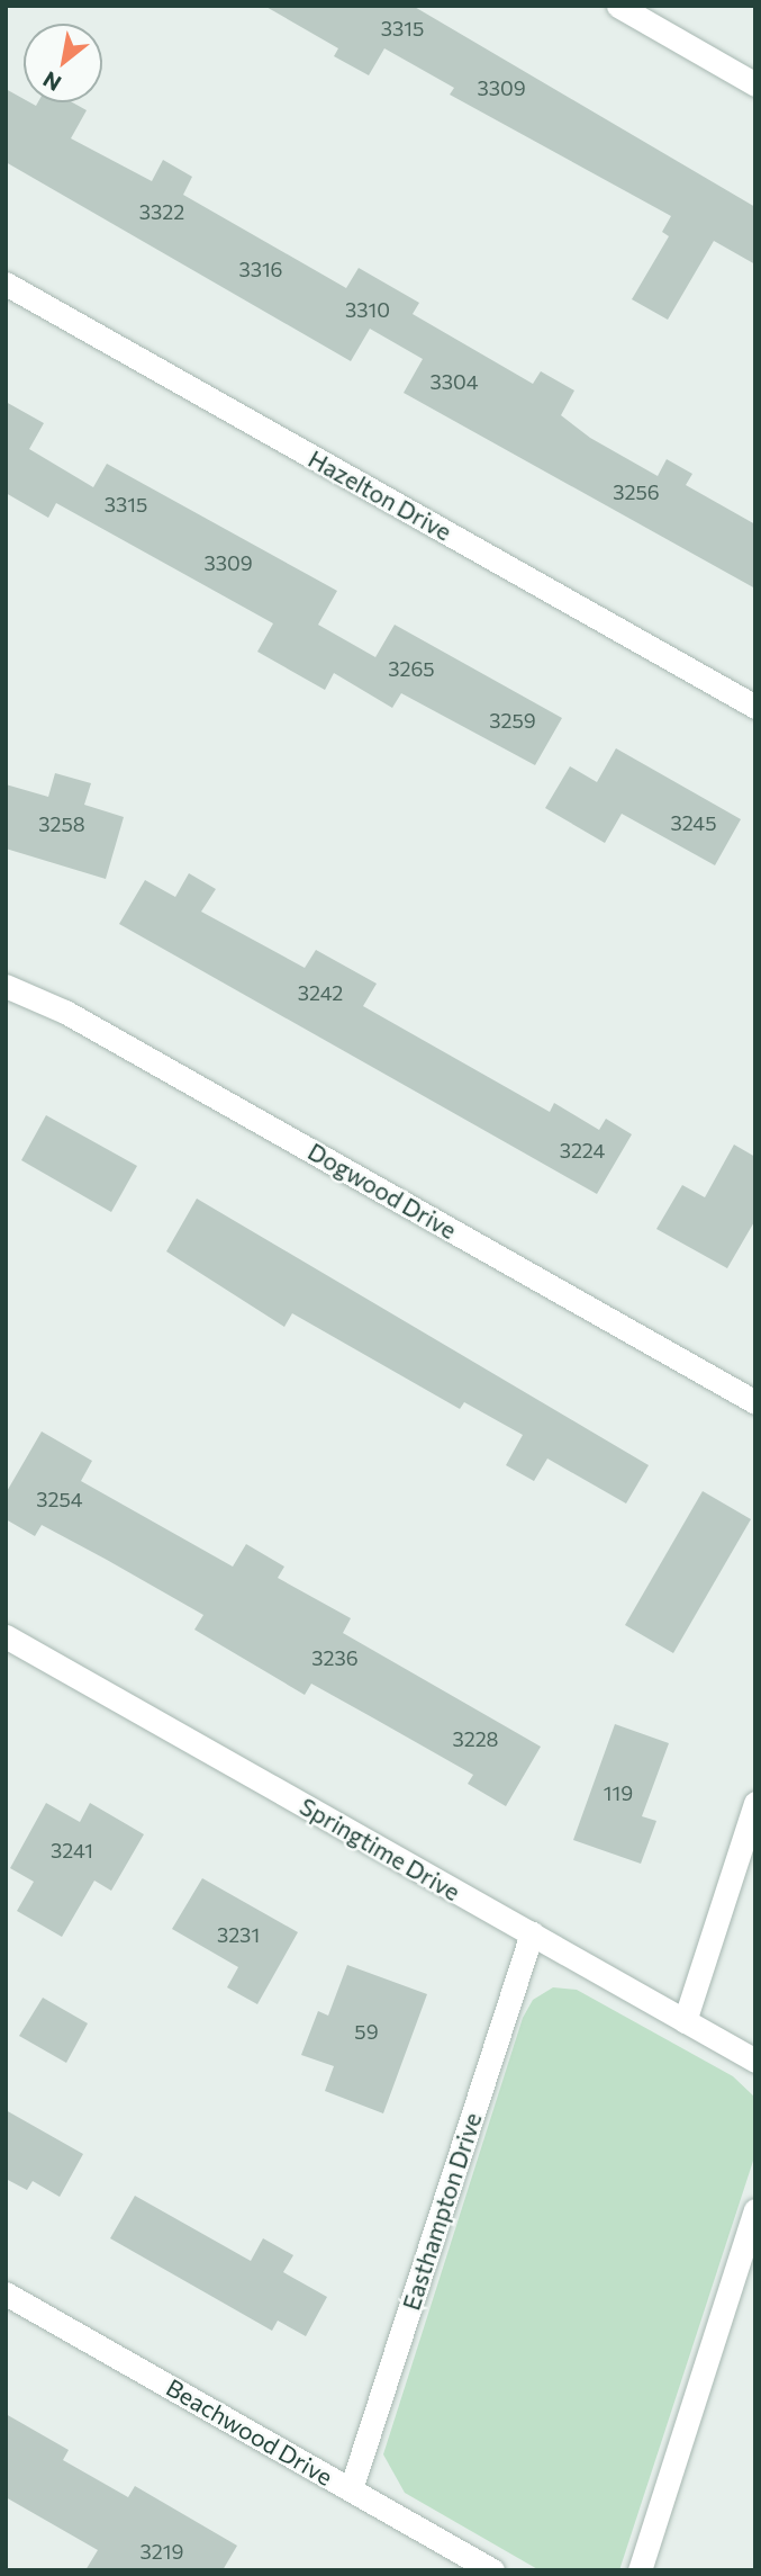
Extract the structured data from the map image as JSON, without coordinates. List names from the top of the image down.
{
  "streets": {
    "street": [
      "Hazelton Drive",
      "Dogwood Drive",
      "Springtime Drive",
      "Easthampton Drive",
      "Beachwood Drive"
    ]
  },
  "crossings": [
    ["Springtime Drive", "Easthampton Drive"],
    ["Easthampton Drive", "Beachwood Drive"]
  ],
  "house_numbers": [
    "3315",
    "3309",
    "3322",
    "3316",
    "3310",
    "3304",
    "3256",
    "3315",
    "3309",
    "3265",
    "3259",
    "3245",
    "3258",
    "3242",
    "3224",
    "3254",
    "3236",
    "3228",
    "119",
    "3241",
    "3231",
    "59",
    "3219"
  ],
  "north": "bottom left"
}
